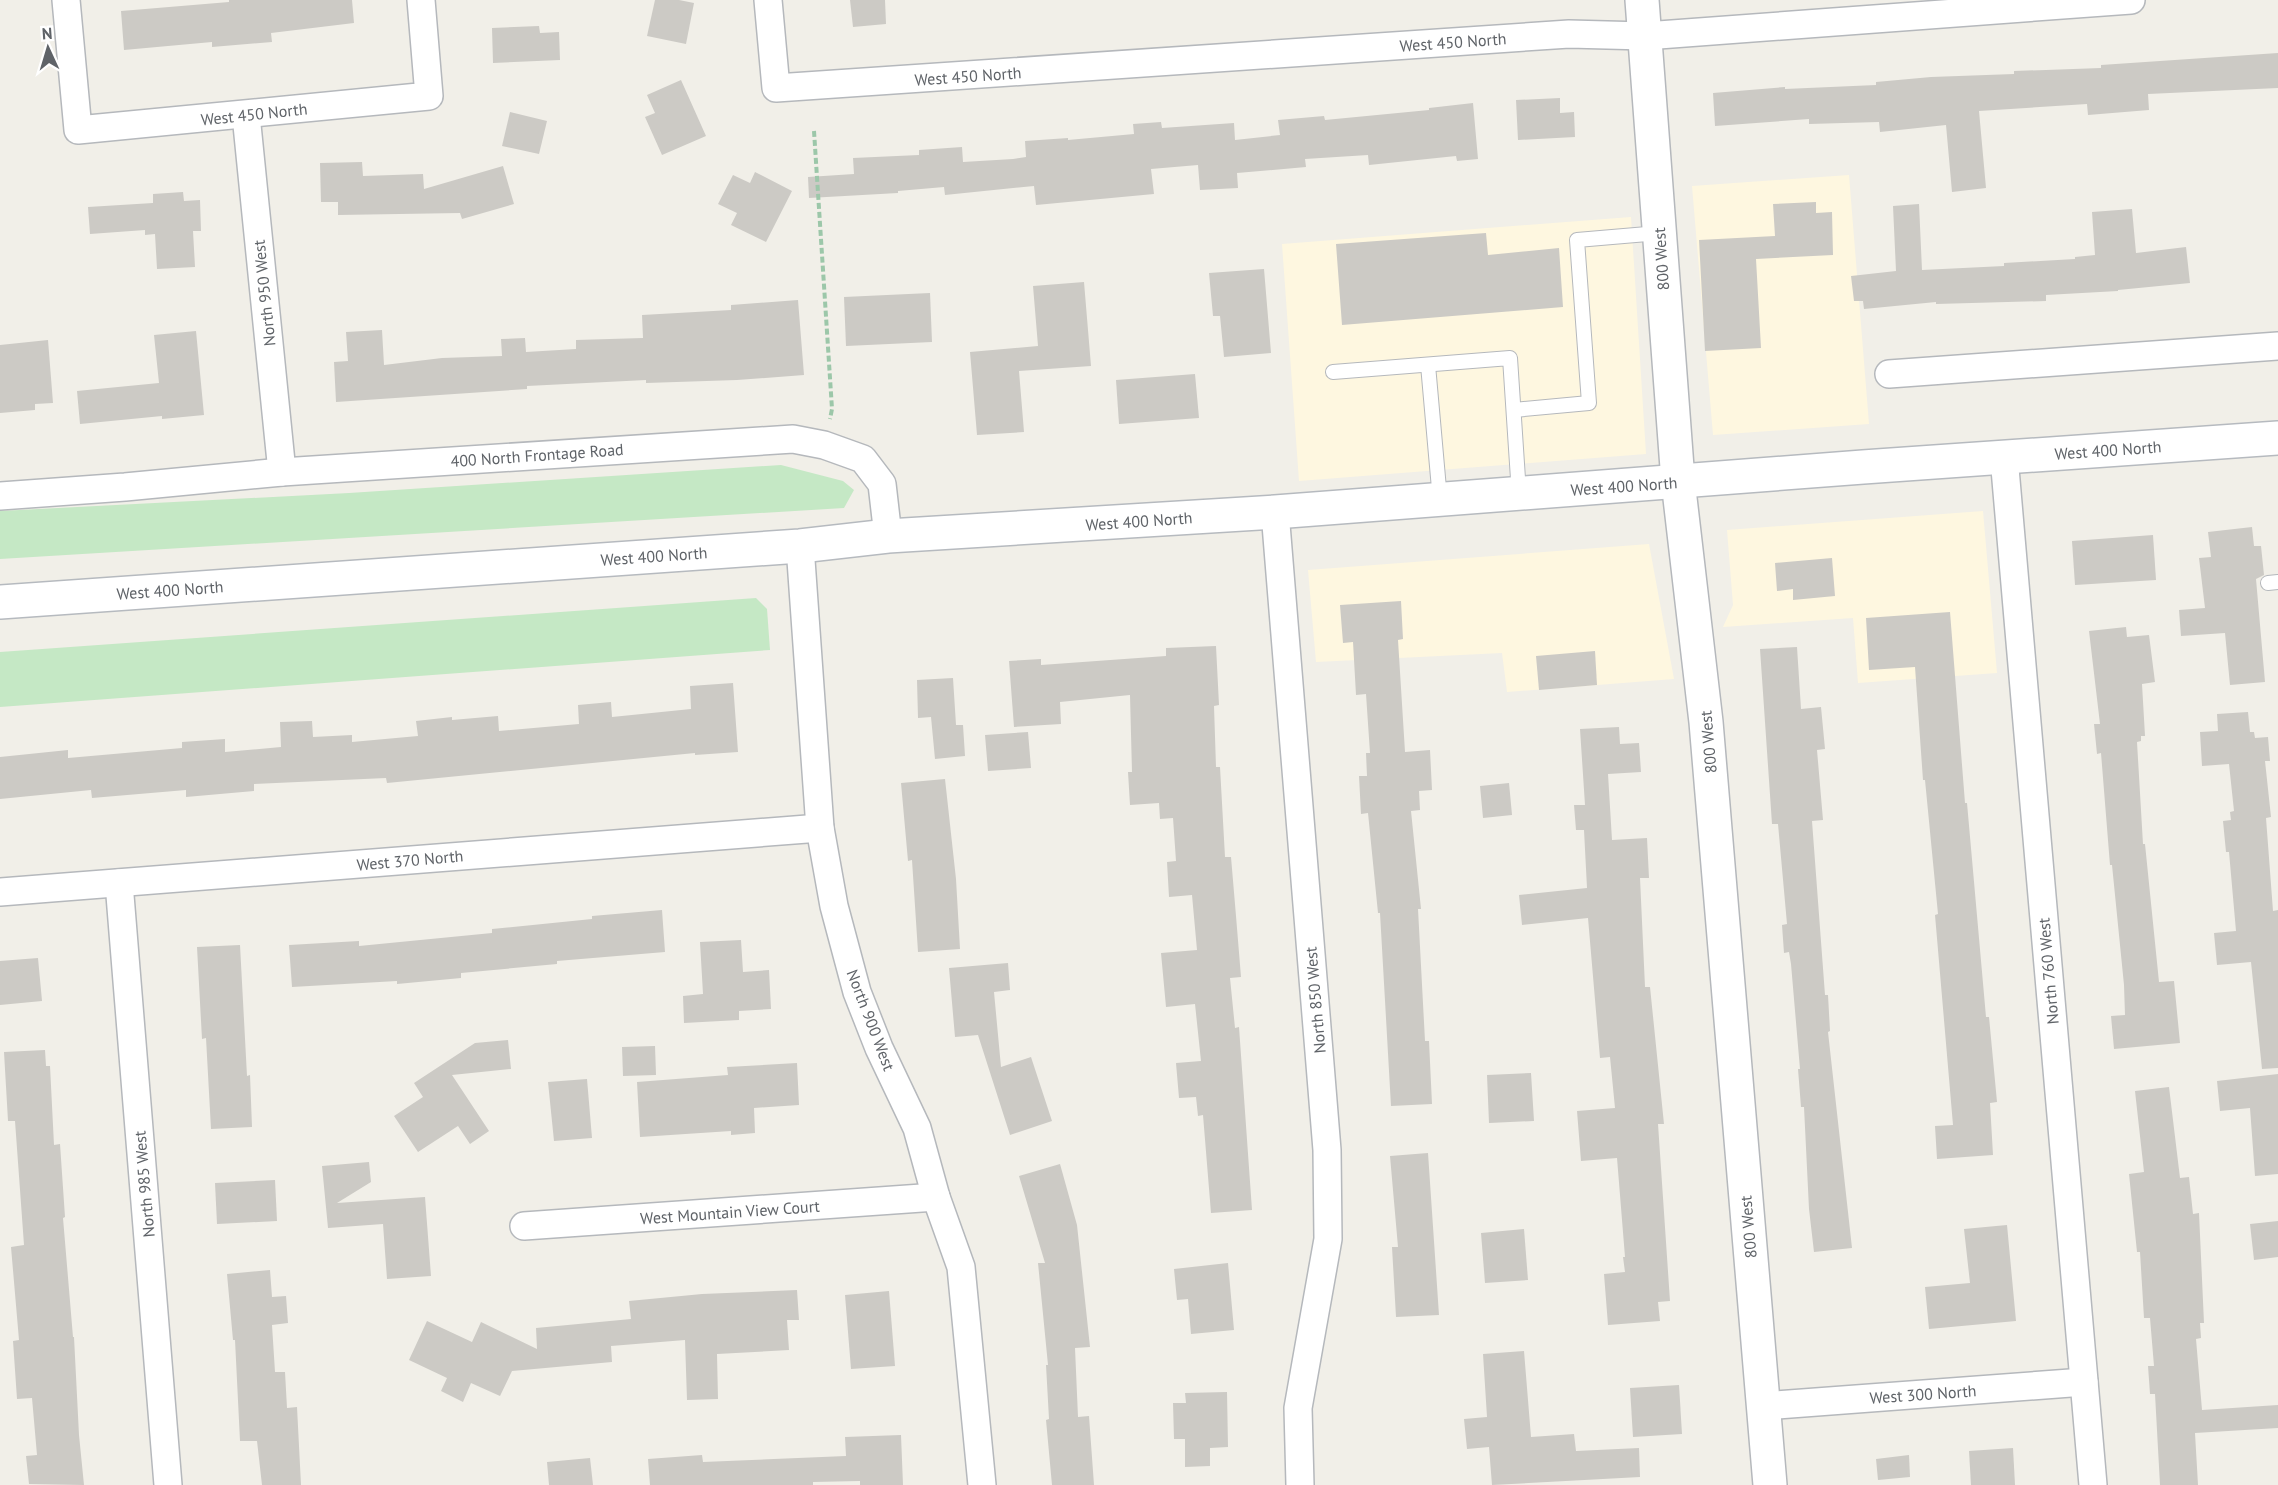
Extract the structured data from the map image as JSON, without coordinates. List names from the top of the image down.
{
  "streets": {
    "main road": ["800 West", "West 400 North"],
    "street": [
      "West 450 North",
      "North 950 West",
      "400 North Frontage Road",
      "West 370 North",
      "North 760 West",
      "North 850 West",
      "North 900 West",
      "North 985 West",
      "West Mountain View Court",
      "West 300 North"
    ]
  },
  "crossings": [
    ["West 450 North", "800 West"],
    ["West 450 North", "North 950 West"],
    ["800 West", "West 400 North"],
    ["800 West", "West 300 North"],
    ["North 950 West", "400 North Frontage Road"],
    ["West 400 North", "400 North Frontage Road"],
    ["West 400 North", "North 760 West"],
    ["West 400 North", "North 850 West"],
    ["West 400 North", "North 900 West"],
    ["West 370 North", "North 900 West"],
    ["West 370 North", "North 985 West"],
    ["North 760 West", "West 300 North"],
    ["North 900 West", "West Mountain View Court"]
  ],
  "north": "top"
}
